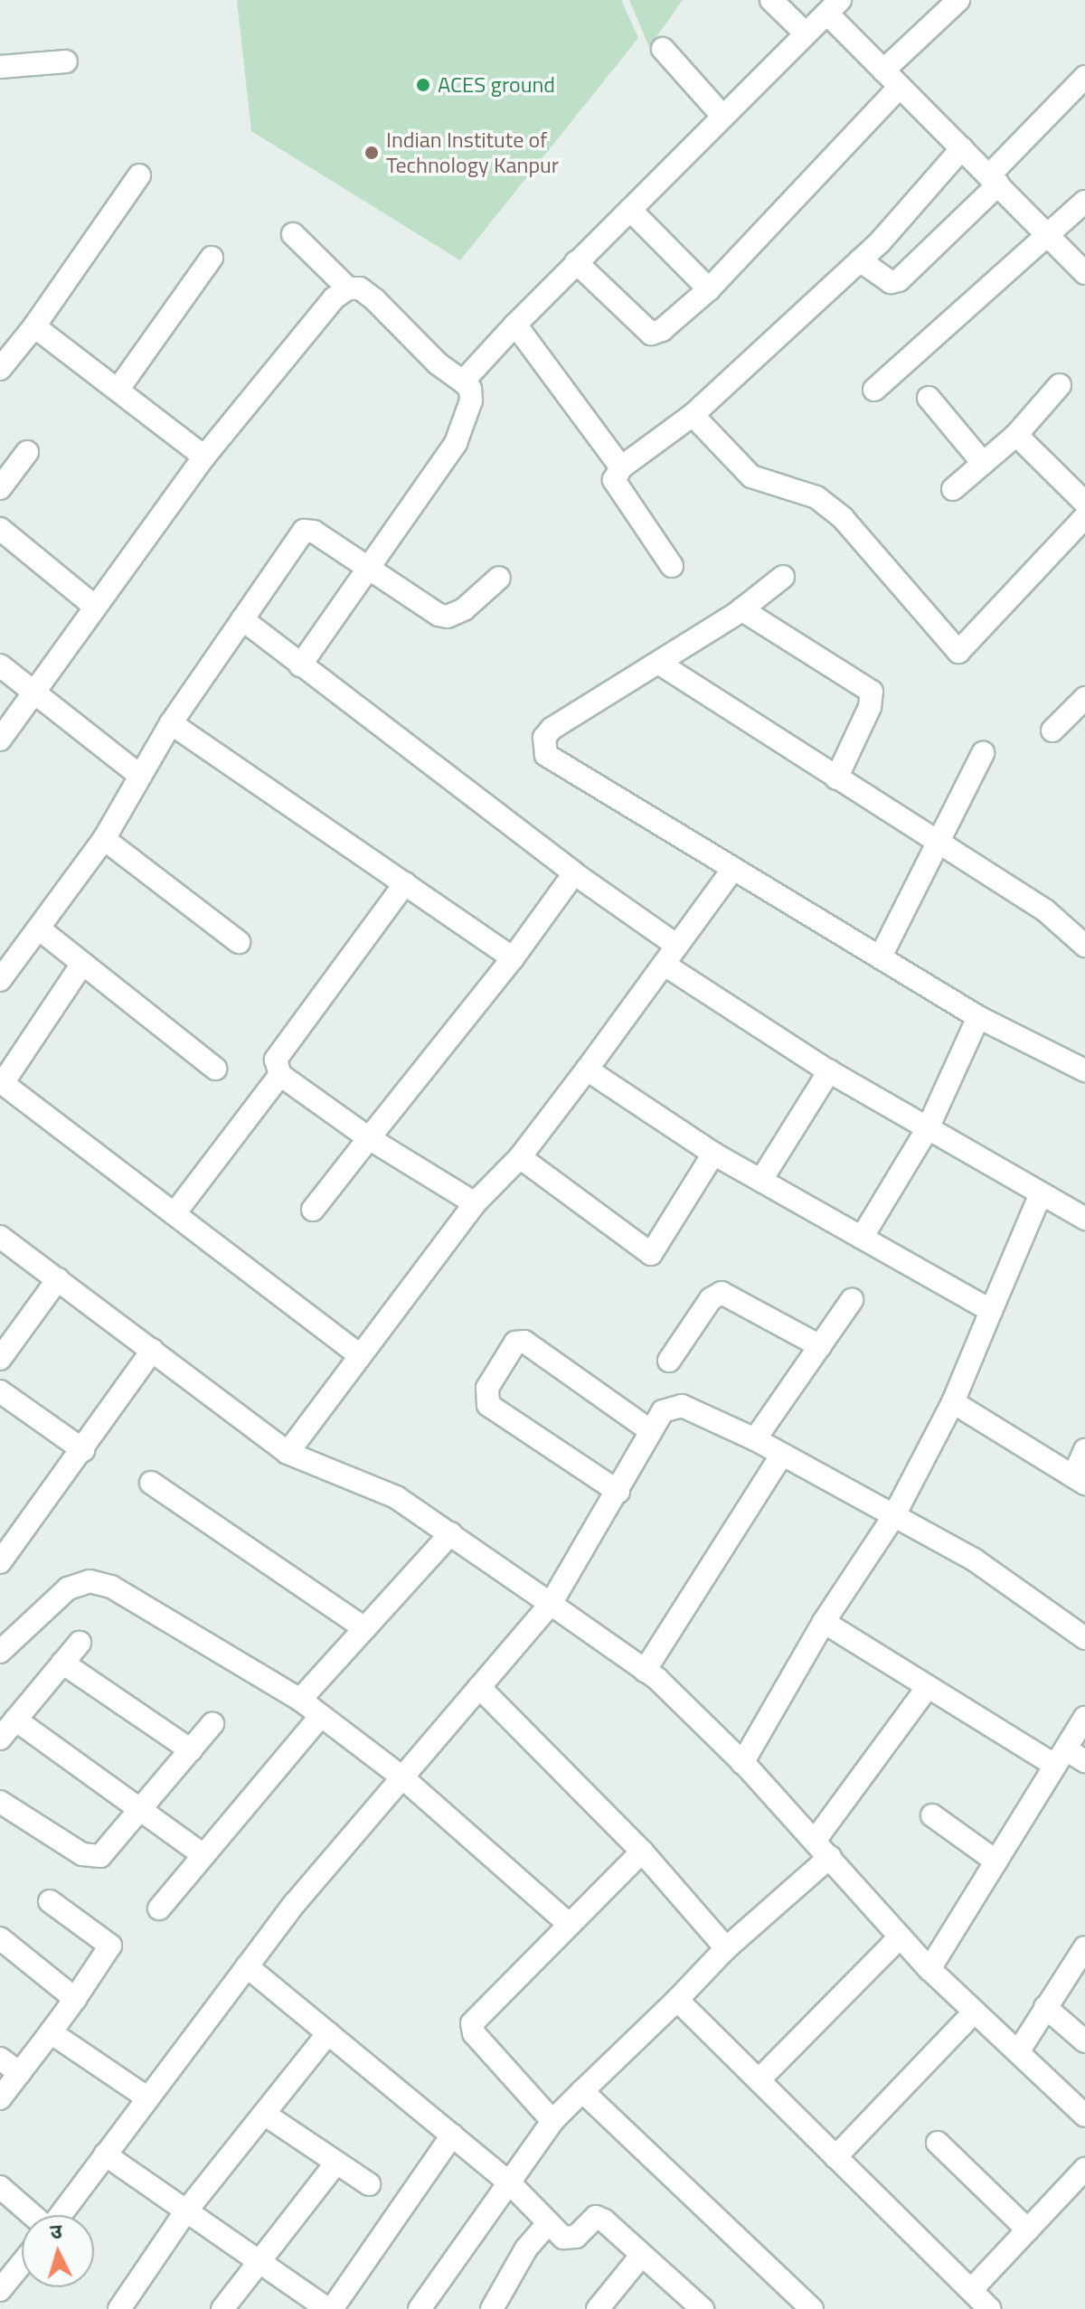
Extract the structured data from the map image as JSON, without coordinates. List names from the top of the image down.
{
  "places": ["ACES ground", "Indian Institute of Technology Kanpur"],
  "north": "top"
}
